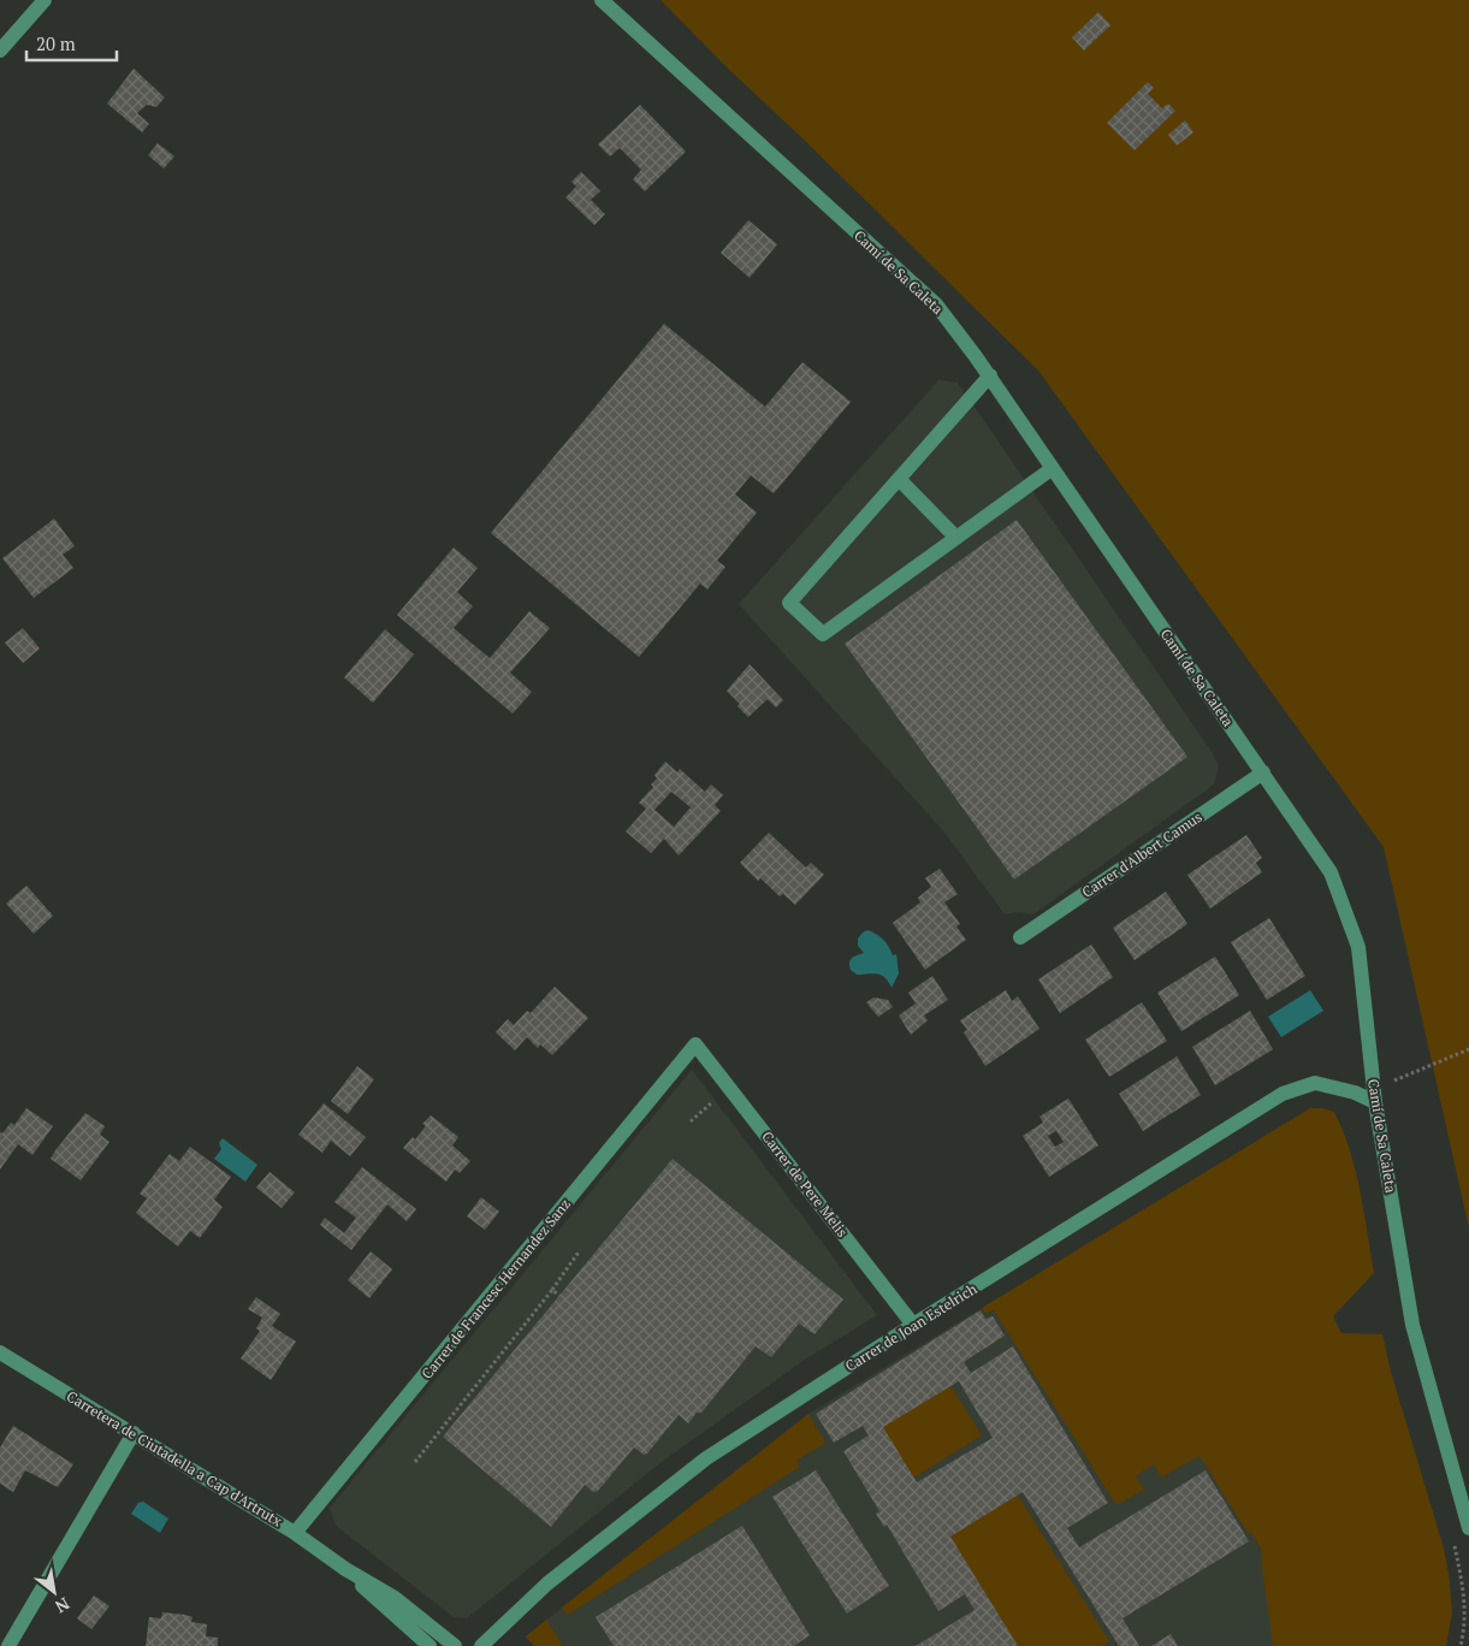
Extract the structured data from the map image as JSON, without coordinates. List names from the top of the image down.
{
  "streets": {
    "street": [
      "Camí de Sa Caleta",
      "Carrer d'Albert Camus",
      "Carrer de Pere Melis",
      "Carrer de Francesc Hernandez Sanz",
      "Carrer de Joan Estelrich",
      "Carretera de Ciutadella a Cap d'Artrutx"
    ]
  },
  "crossings": [
    ["Camí de Sa Caleta", "Carrer d'Albert Camus"],
    ["Camí de Sa Caleta", "Carrer de Joan Estelrich"],
    ["Carrer de Pere Melis", "Carrer de Francesc Hernandez Sanz"],
    ["Carrer de Pere Melis", "Carrer de Joan Estelrich"],
    ["Carrer de Francesc Hernandez Sanz", "Carretera de Ciutadella a Cap d'Artrutx"]
  ],
  "scale_bar": "20 m",
  "north": "bottom right"
}
